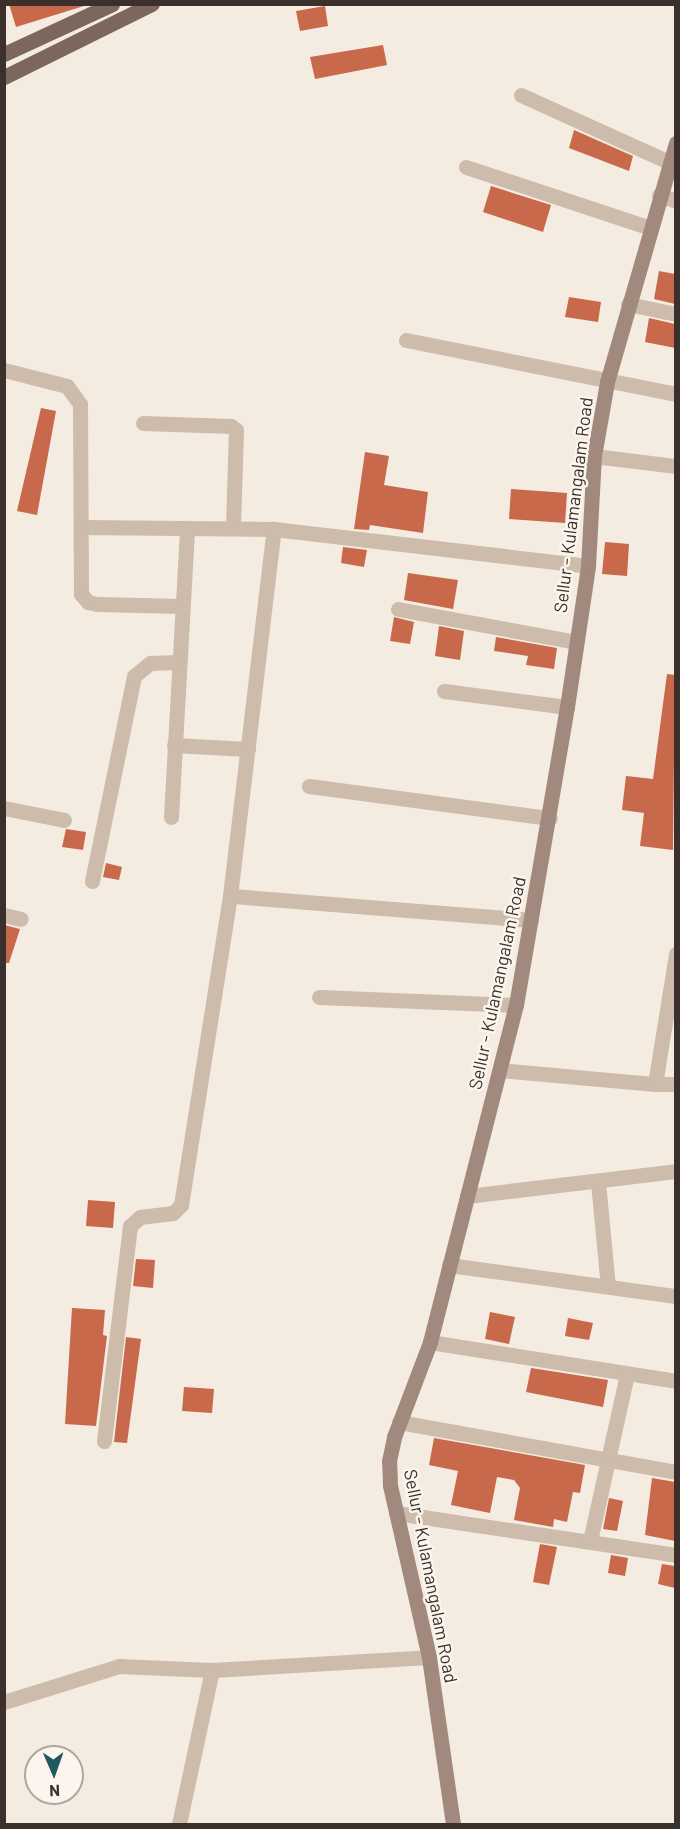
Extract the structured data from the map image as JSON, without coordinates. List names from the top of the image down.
{
  "streets": {
    "main road": ["Sellur - Kulamangalam Road"]
  },
  "north": "bottom"
}
